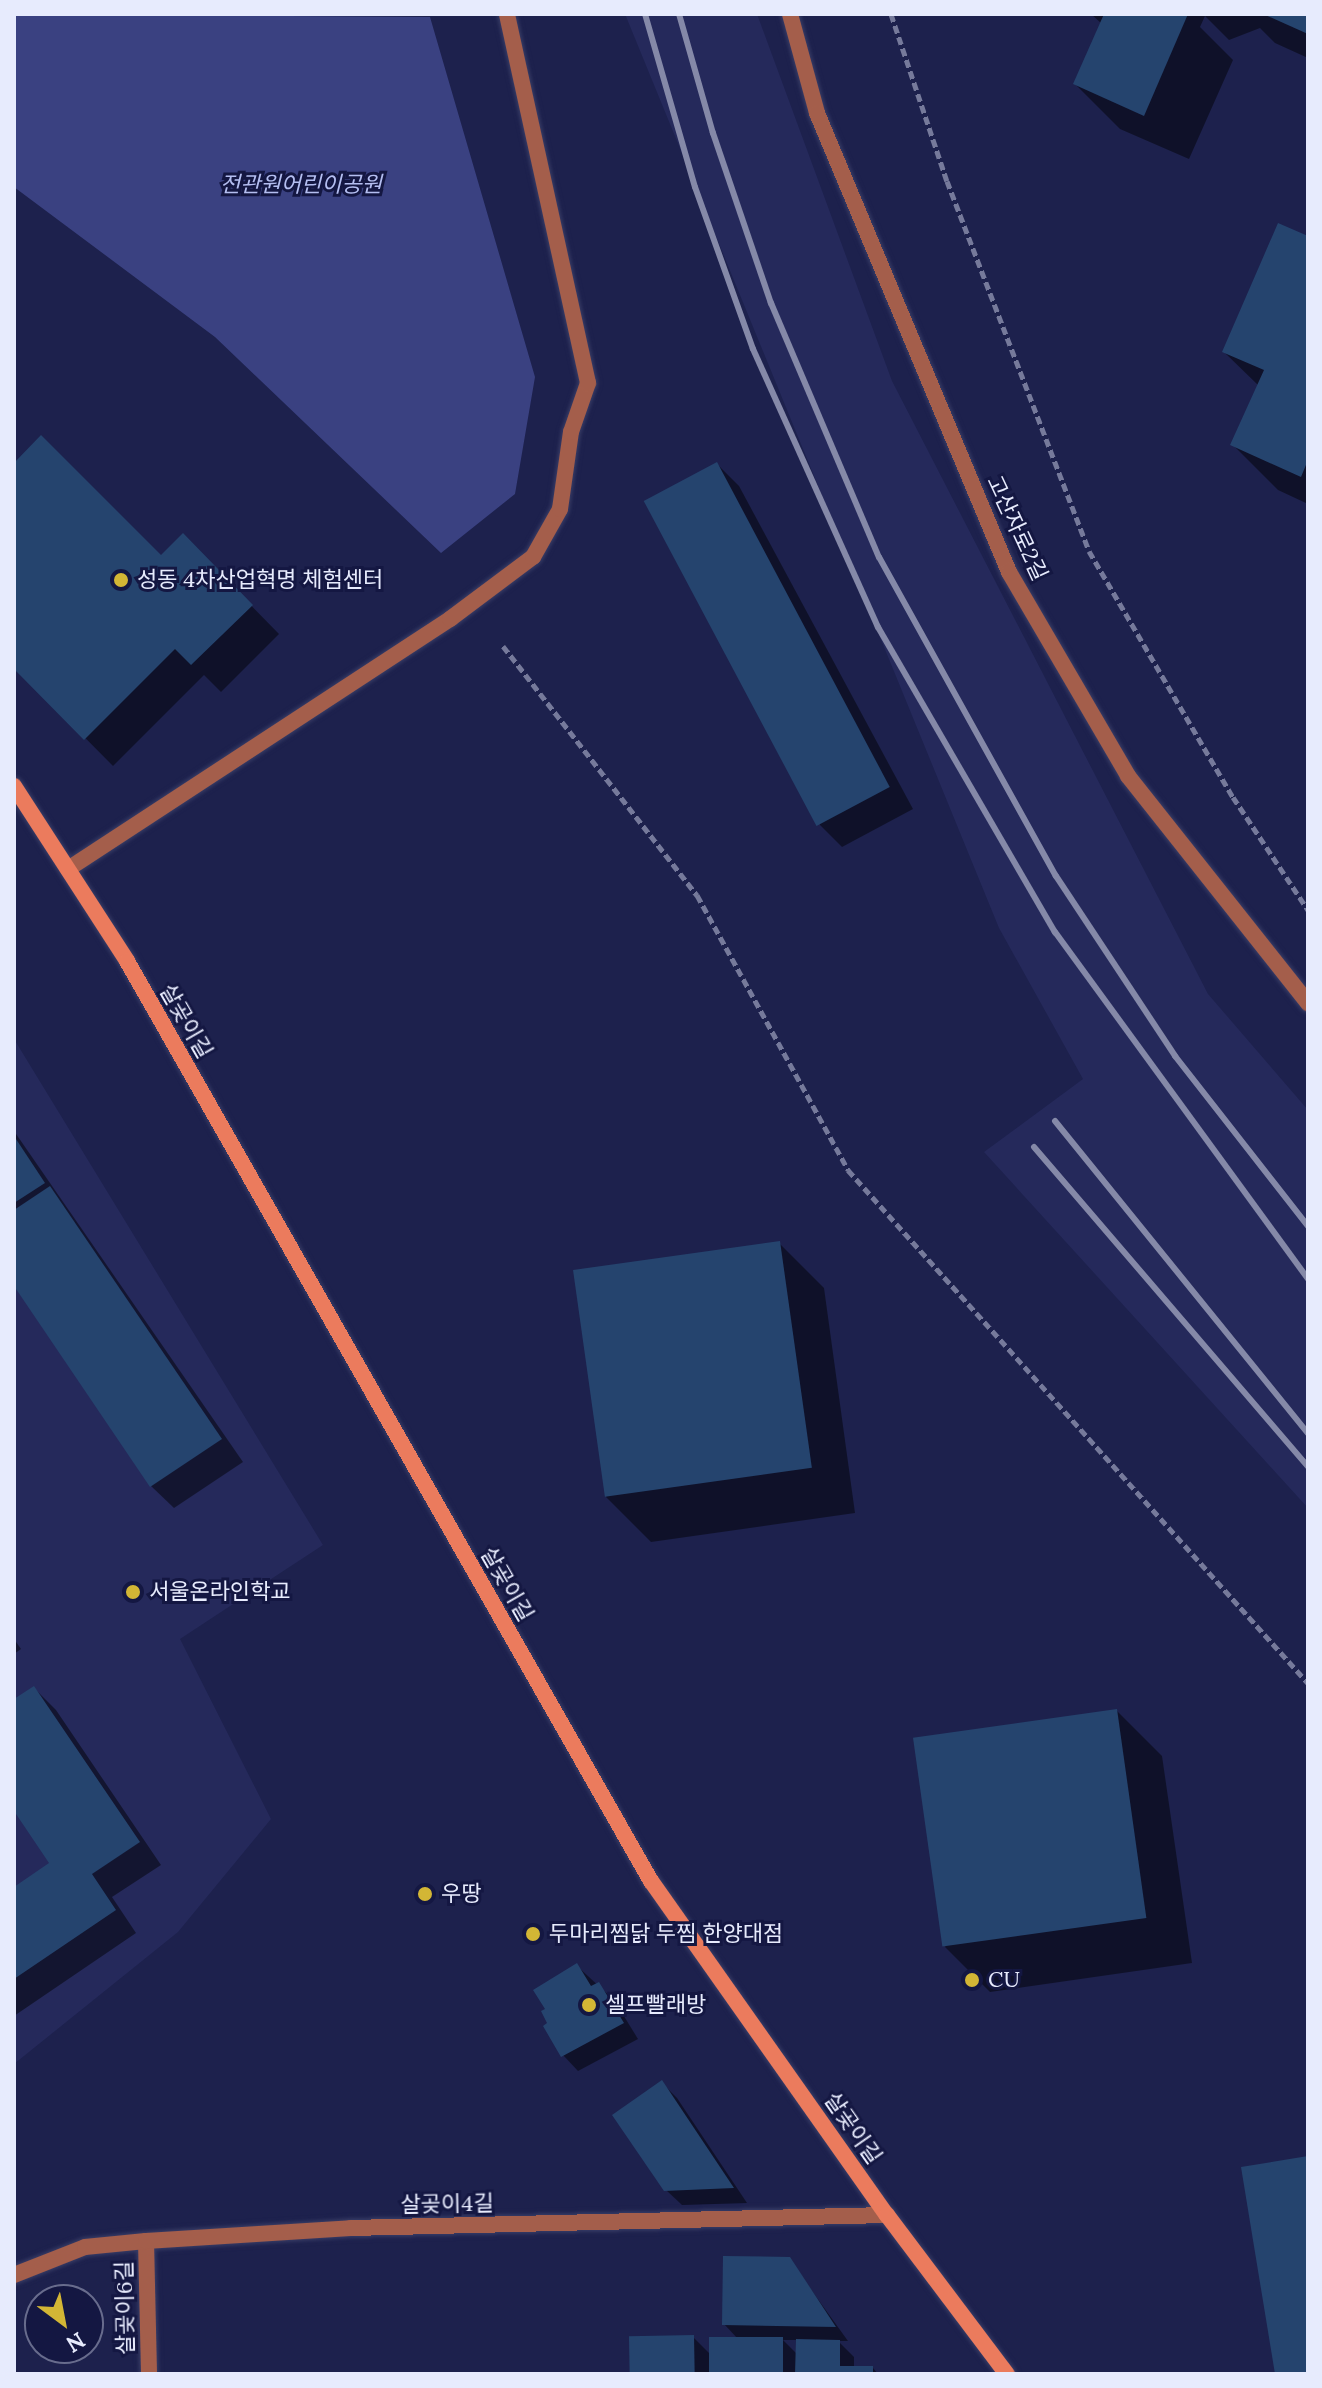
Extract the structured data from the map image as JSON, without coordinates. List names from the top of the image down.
{
  "streets": {
    "main road": ["살곶이길"],
    "street": ["고산자로2길", "살곶이4길", "살곶이6길"]
  },
  "crossings": [
    ["살곶이길", "살곶이4길"],
    ["살곶이4길", "살곶이6길"]
  ],
  "parks": ["전관원어린이공원"],
  "places": [
    "성동 4차산업혁명 체험센터",
    "서울온라인학교",
    "우땅",
    "두마리찜닭 두찜 한양대점",
    "CU",
    "셀프빨래방"
  ],
  "north": "bottom right"
}
